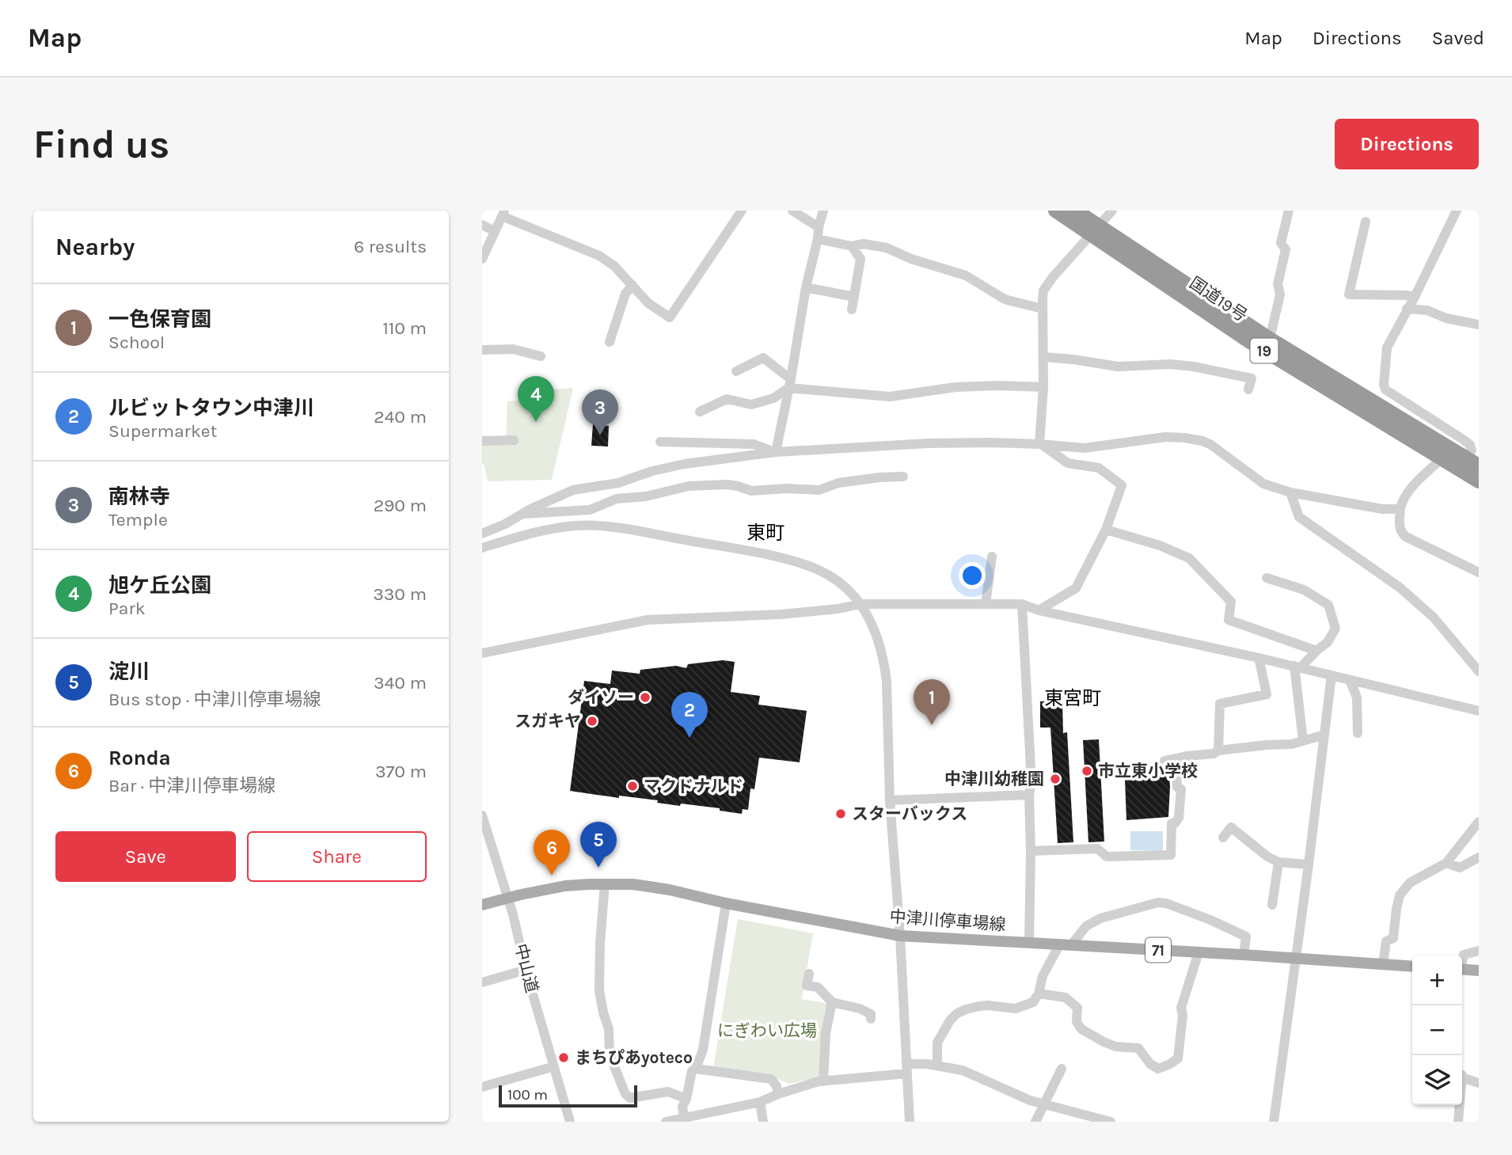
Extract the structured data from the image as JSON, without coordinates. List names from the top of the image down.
{
  "streets": {
    "highway": ["国道19号", "19"],
    "main road": ["中津川停車場線", "71"],
    "street": ["中山道"]
  },
  "crossings": [
    ["中津川停車場線", "中山道"]
  ],
  "districts": ["東町", "東宮町"],
  "parks": ["にぎわい広場"],
  "places": [
    "ダイソー",
    "スガキヤ",
    "市立東小学校",
    "中津川幼稚園",
    "マクドナルド",
    "スターバックス",
    "まちぴあyoteco"
  ],
  "scale_bar": "100 m",
  "page": {
    "header": "Map",
    "nav": ["Map", "Directions", "Saved"],
    "buttons": [
      "Directions",
      ["Save", "Share"]
    ],
    "title": "Find us",
    "heading": ["Nearby", "6 results"],
    "list": [
      {
        "mark": "1",
        "name": "一色保育園",
        "note": "School",
        "value": "110 m"
      },
      {
        "mark": "2",
        "name": "ルビットタウン中津川",
        "note": "Supermarket",
        "value": "240 m"
      },
      {
        "mark": "3",
        "name": "南林寺",
        "note": "Temple",
        "value": "290 m"
      },
      {
        "mark": "4",
        "name": "旭ケ丘公園",
        "note": "Park",
        "value": "330 m"
      },
      {
        "mark": "5",
        "name": "淀川",
        "note": "Bus stop · 中津川停車場線",
        "value": "340 m"
      },
      {
        "mark": "6",
        "name": "Ronda",
        "note": "Bar · 中津川停車場線",
        "value": "370 m"
      }
    ],
    "pins": [
      "4",
      "3",
      "1",
      "2",
      "5",
      "6"
    ],
    "map_buttons": ["+", "−"],
    "scale": "100 m"
  }
}
